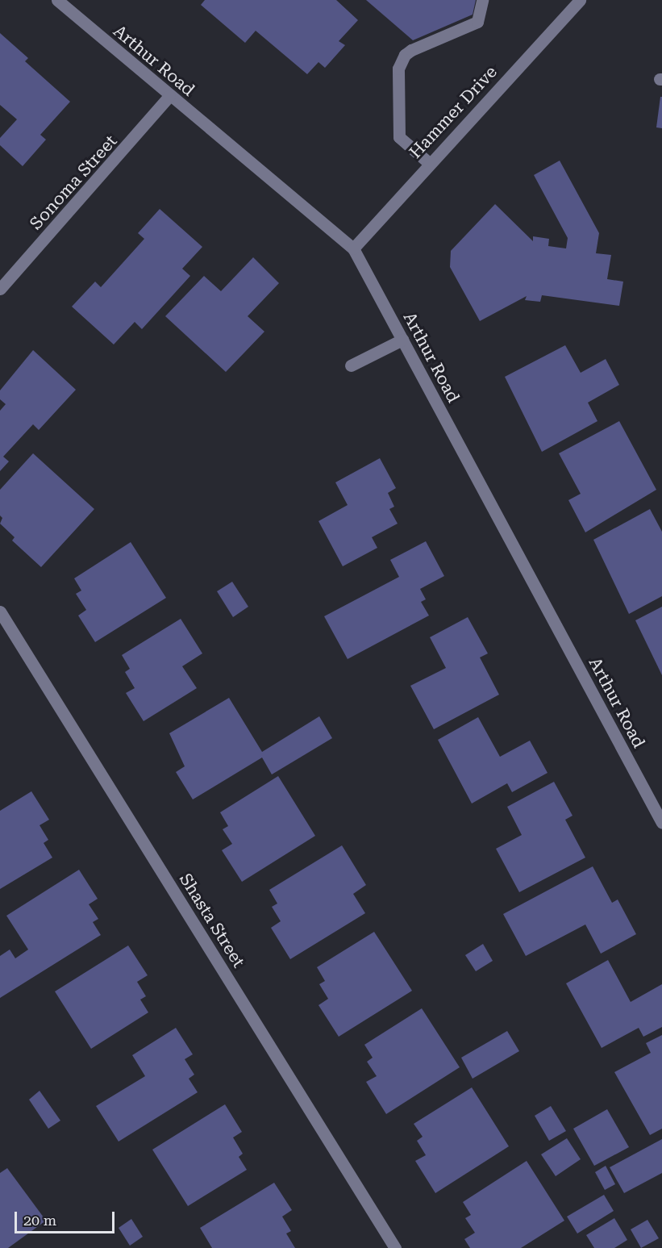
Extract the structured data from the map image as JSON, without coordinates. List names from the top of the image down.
{
  "streets": {
    "street": [
      "Arthur Road",
      "Hammer Drive",
      "Sonoma Street",
      "Shasta Street"
    ]
  },
  "crossings": [
    ["Arthur Road", "Hammer Drive"],
    ["Arthur Road", "Sonoma Street"]
  ],
  "scale_bar": "20 m"
}
